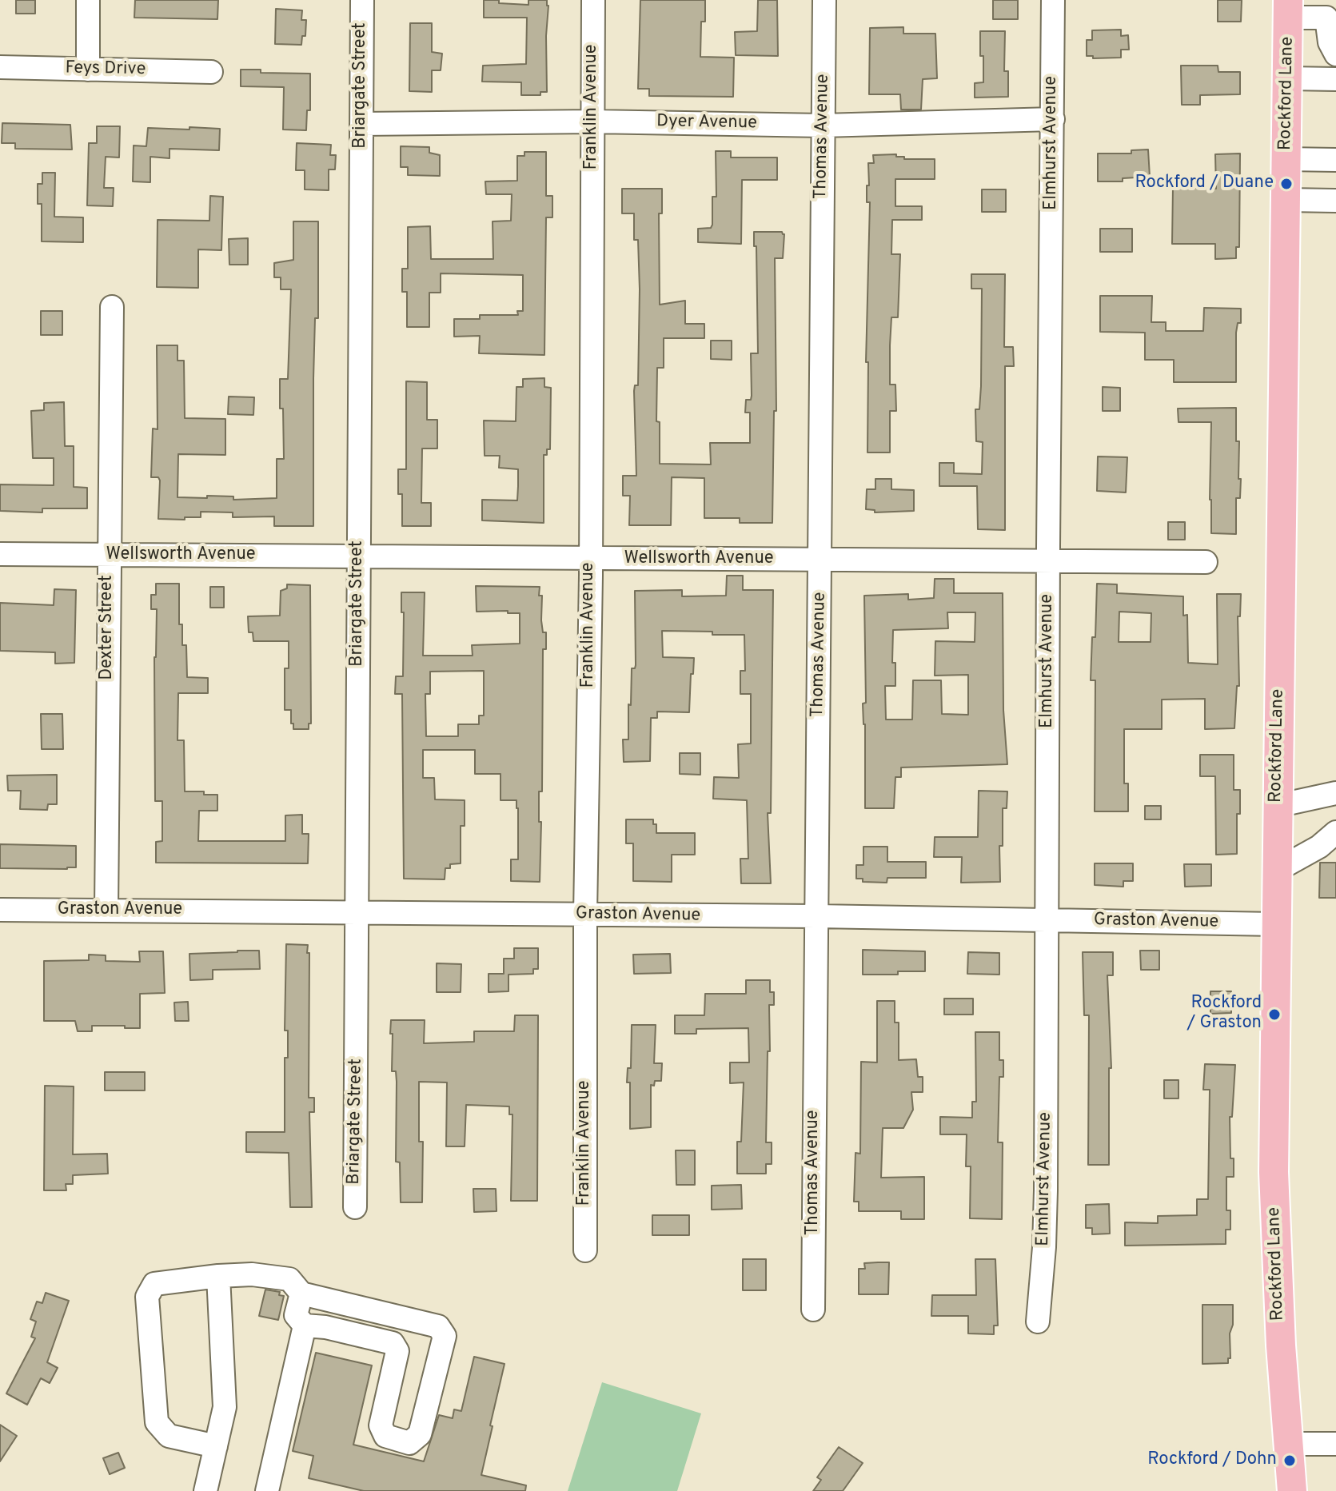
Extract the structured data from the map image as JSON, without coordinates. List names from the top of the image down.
{
  "streets": {
    "main road": ["Rockford Lane"],
    "street": [
      "Feys Drive",
      "Briargate Street",
      "Franklin Avenue",
      "Dyer Avenue",
      "Thomas Avenue",
      "Elmhurst Avenue",
      "Wellsworth Avenue",
      "Dexter Street",
      "Graston Avenue"
    ]
  },
  "crossings": [
    ["Briargate Street", "Dyer Avenue"],
    ["Briargate Street", "Wellsworth Avenue"],
    ["Briargate Street", "Graston Avenue"],
    ["Rockford Lane", "Graston Avenue"],
    ["Franklin Avenue", "Dyer Avenue"],
    ["Franklin Avenue", "Wellsworth Avenue"],
    ["Franklin Avenue", "Graston Avenue"],
    ["Dyer Avenue", "Thomas Avenue"],
    ["Dyer Avenue", "Elmhurst Avenue"],
    ["Thomas Avenue", "Wellsworth Avenue"],
    ["Thomas Avenue", "Graston Avenue"],
    ["Elmhurst Avenue", "Wellsworth Avenue"],
    ["Elmhurst Avenue", "Graston Avenue"],
    ["Wellsworth Avenue", "Dexter Street"],
    ["Dexter Street", "Graston Avenue"]
  ],
  "places": ["Rockford / Duane", "Rockford / Graston", "Rockford / Dohn"]
}
